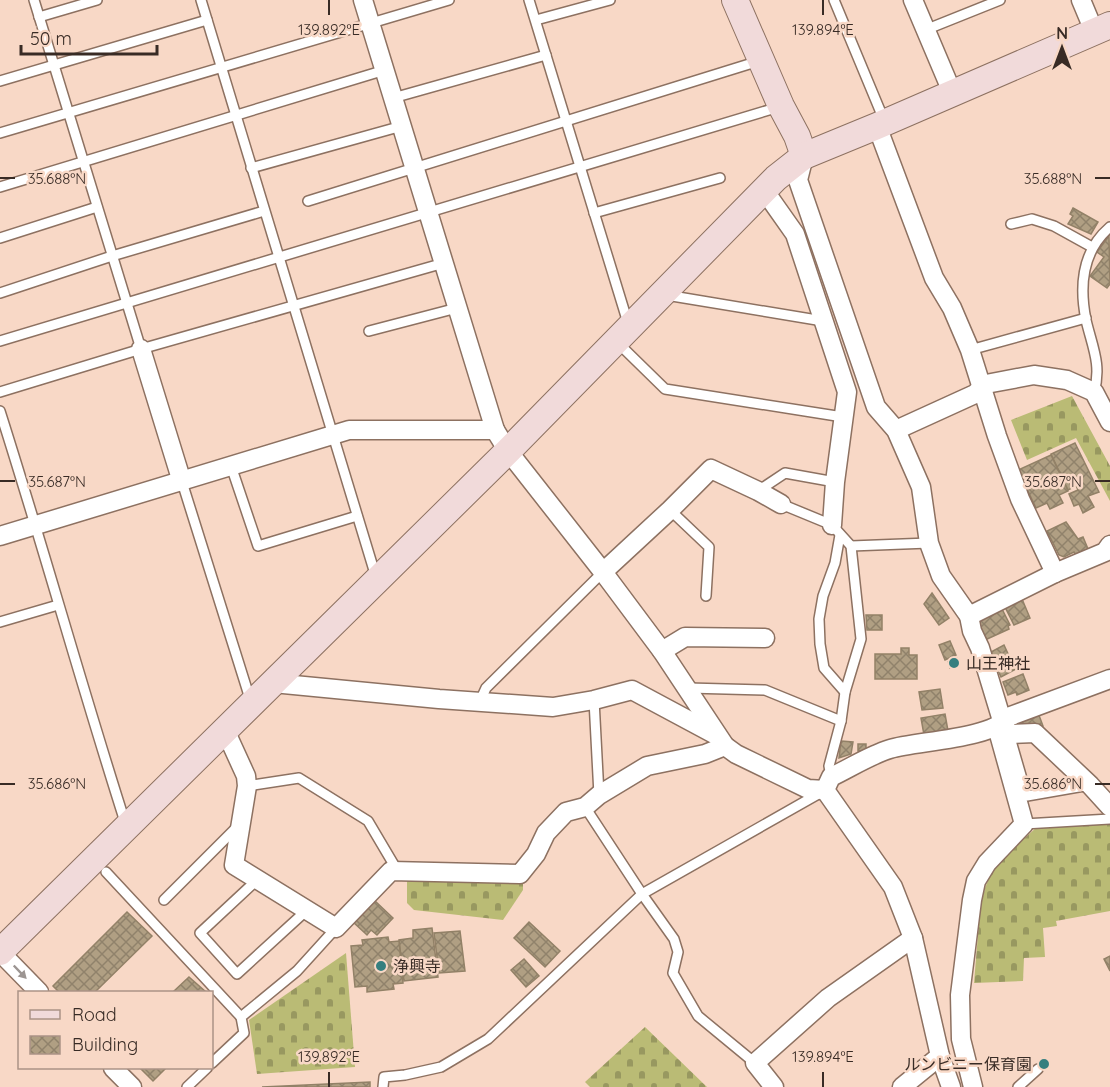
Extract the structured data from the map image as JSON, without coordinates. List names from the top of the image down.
{
  "places": ["山王神社", "浄興寺", "ルンビニー保育園"],
  "legend": ["Road", "Building"],
  "scale_bar": "50 m",
  "north": "top",
  "coordinates": [
    "139.892°E",
    "139.894°E",
    "35.688°N",
    "35.687°N",
    "35.686°N"
  ]
}
